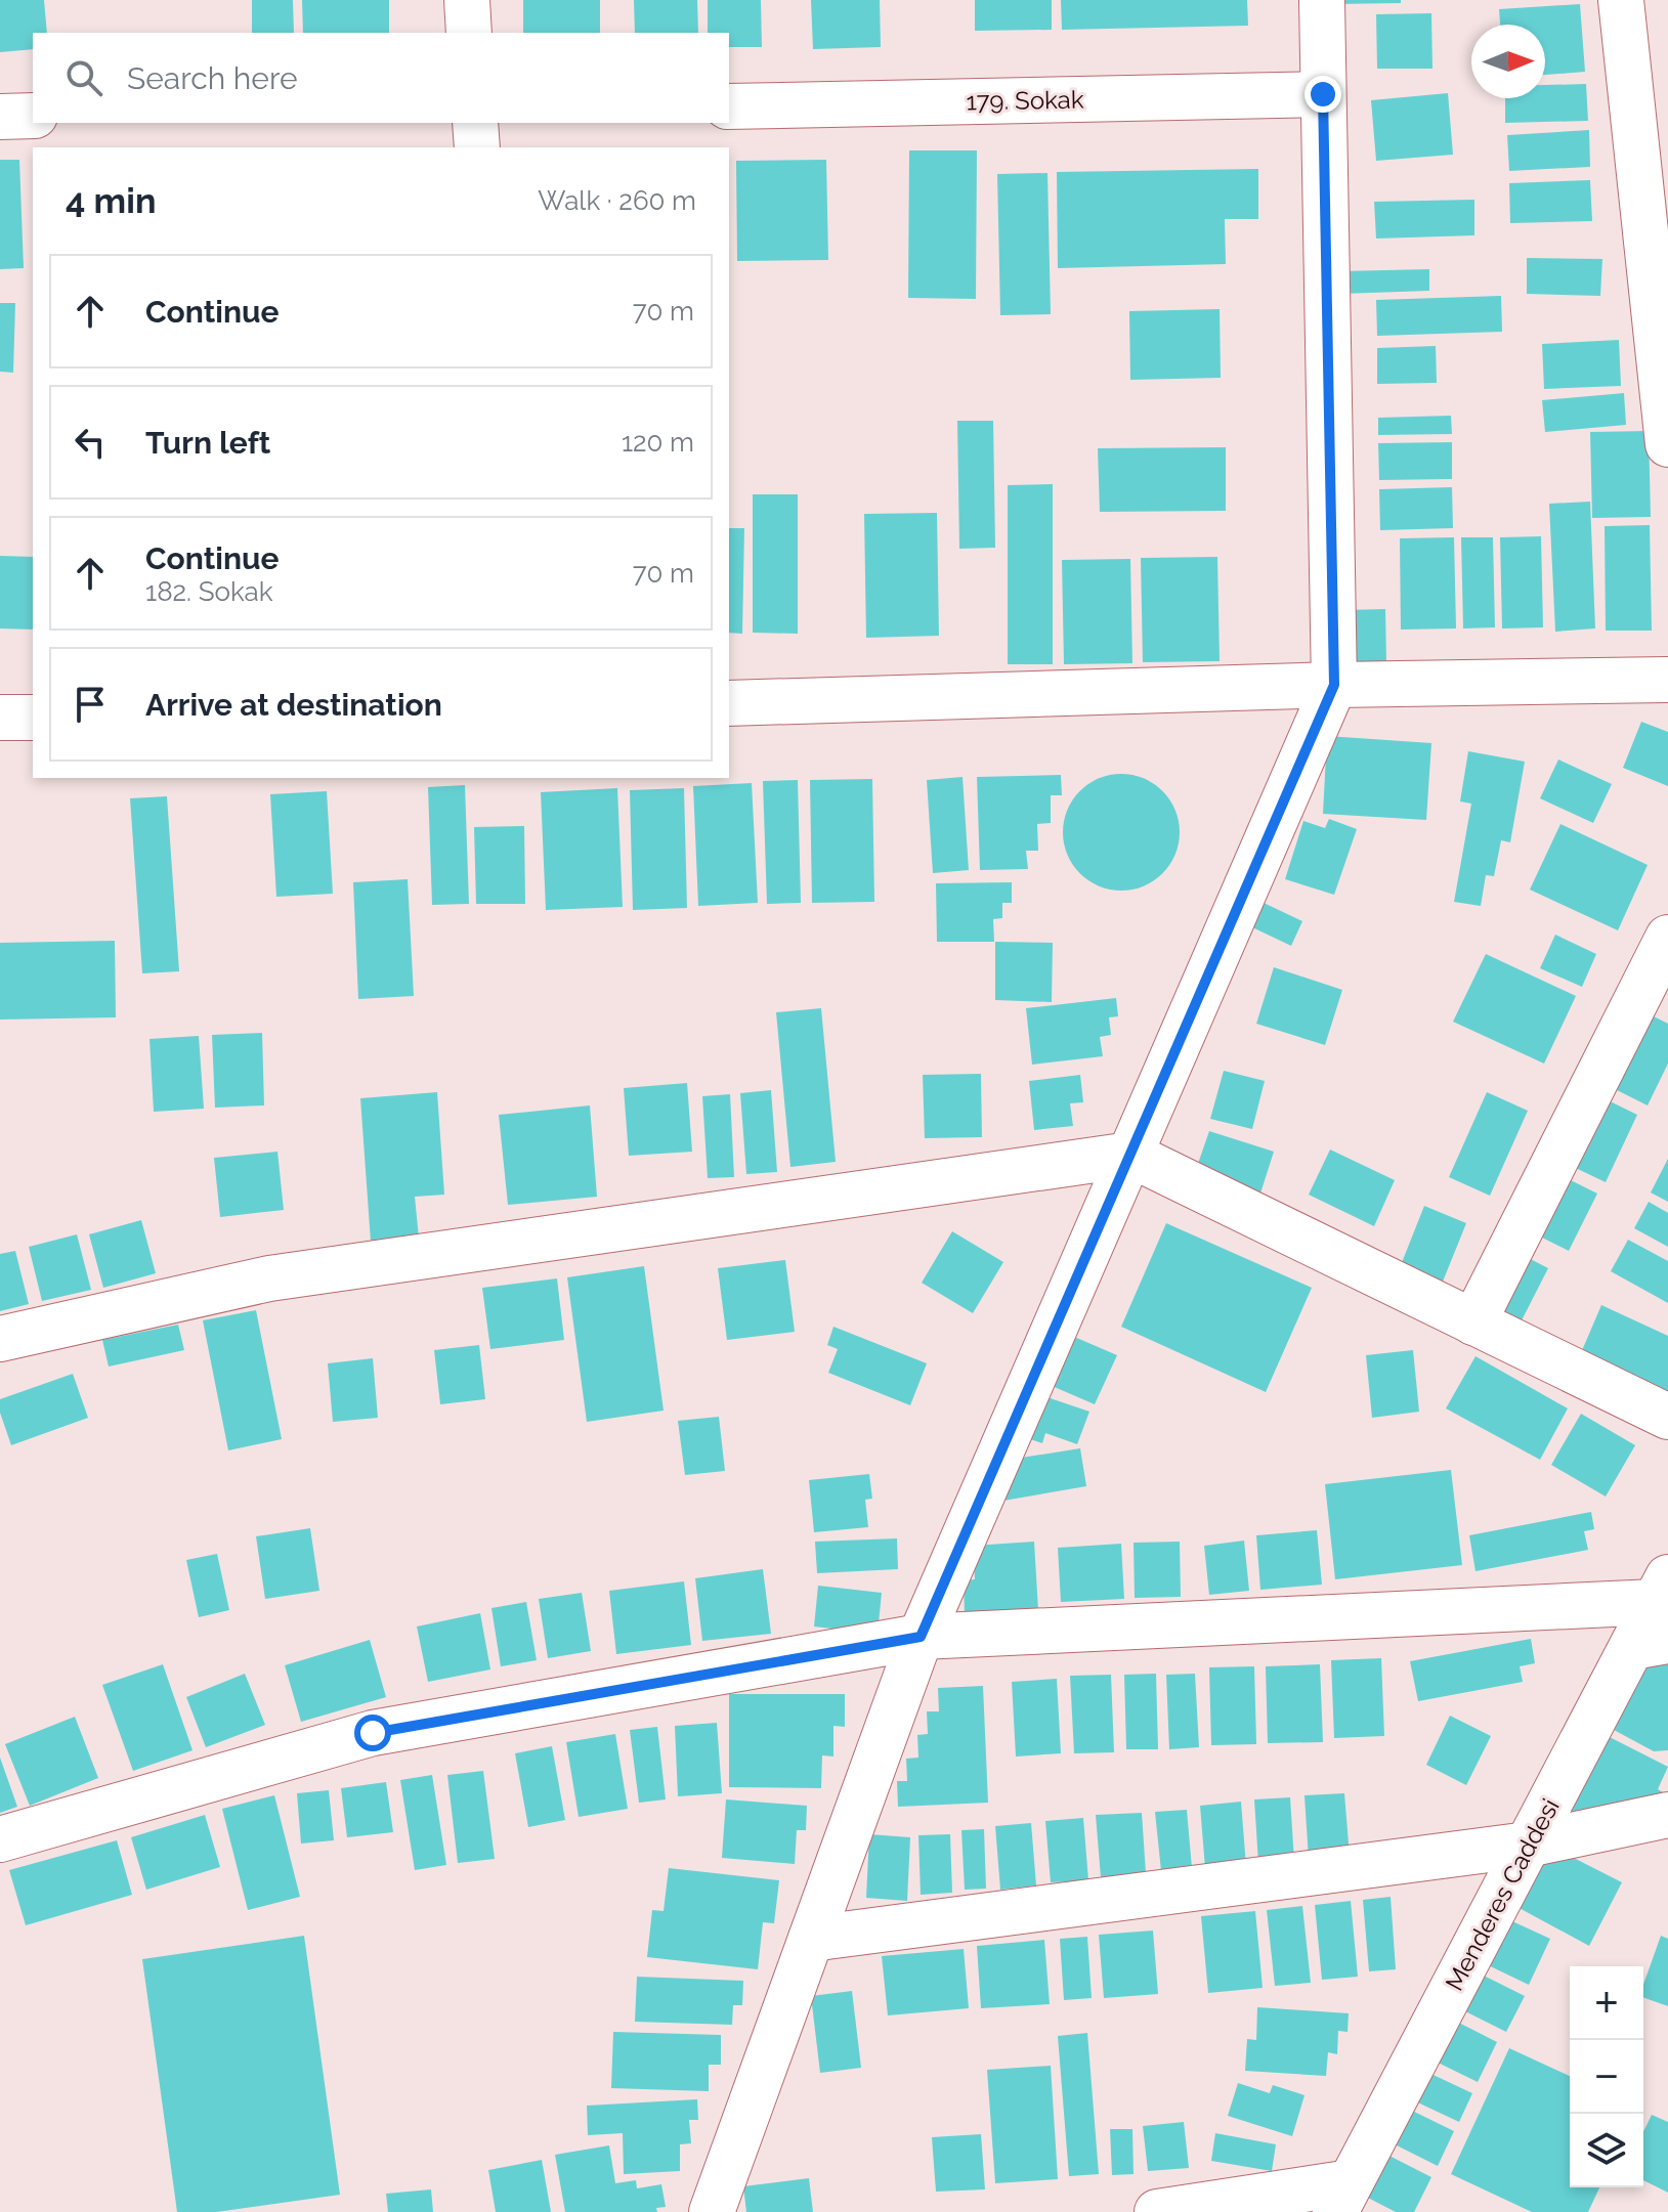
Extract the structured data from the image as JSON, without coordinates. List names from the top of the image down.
{
  "streets": {
    "street": ["179. Sokak", "Menderes Caddesi"]
  },
  "north": "right",
  "page": {
    "search": "Search here",
    "heading": ["4 min", "Walk · 260 m"],
    "list": [
      ["Continue", "70 m"],
      ["Turn left", "120 m"],
      ["Continue", "182. Sokak", "70 m"],
      "Arrive at destination"
    ],
    "map_buttons": ["+", "−"]
  }
}
